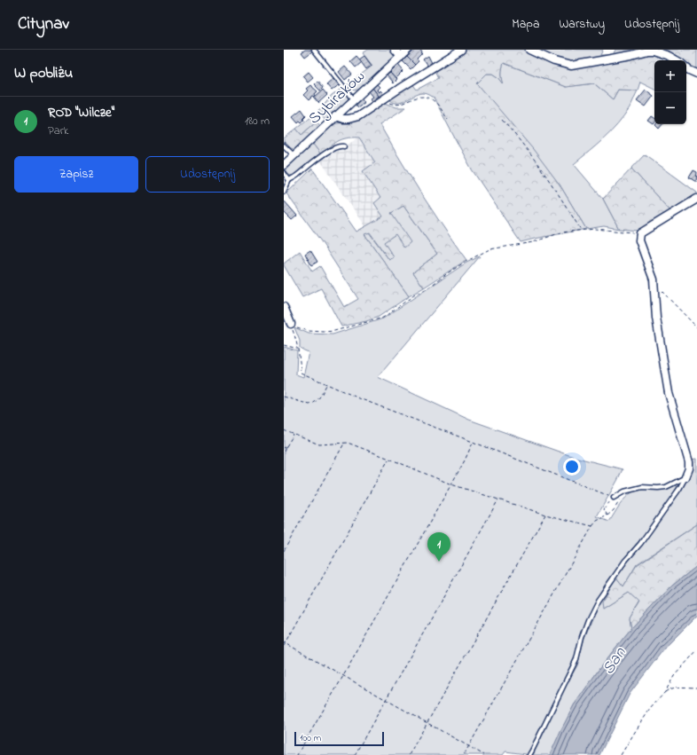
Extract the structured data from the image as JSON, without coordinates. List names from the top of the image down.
{
  "streets": {
    "street": ["Sybiraków"]
  },
  "water": ["San"],
  "scale_bar": "100 m",
  "page": {
    "header": "Citynav",
    "nav": ["Mapa", "Warstwy", "Udostępnij"],
    "heading": "W pobliżu",
    "map_buttons": ["+", "−"],
    "list": [
      {
        "mark": "1",
        "name": "ROD \"Wilcze\"",
        "note": "Park",
        "value": "180 m"
      }
    ],
    "buttons": ["Zapisz", "Udostępnij"],
    "pins": "1",
    "scale": "100 m"
  }
}
